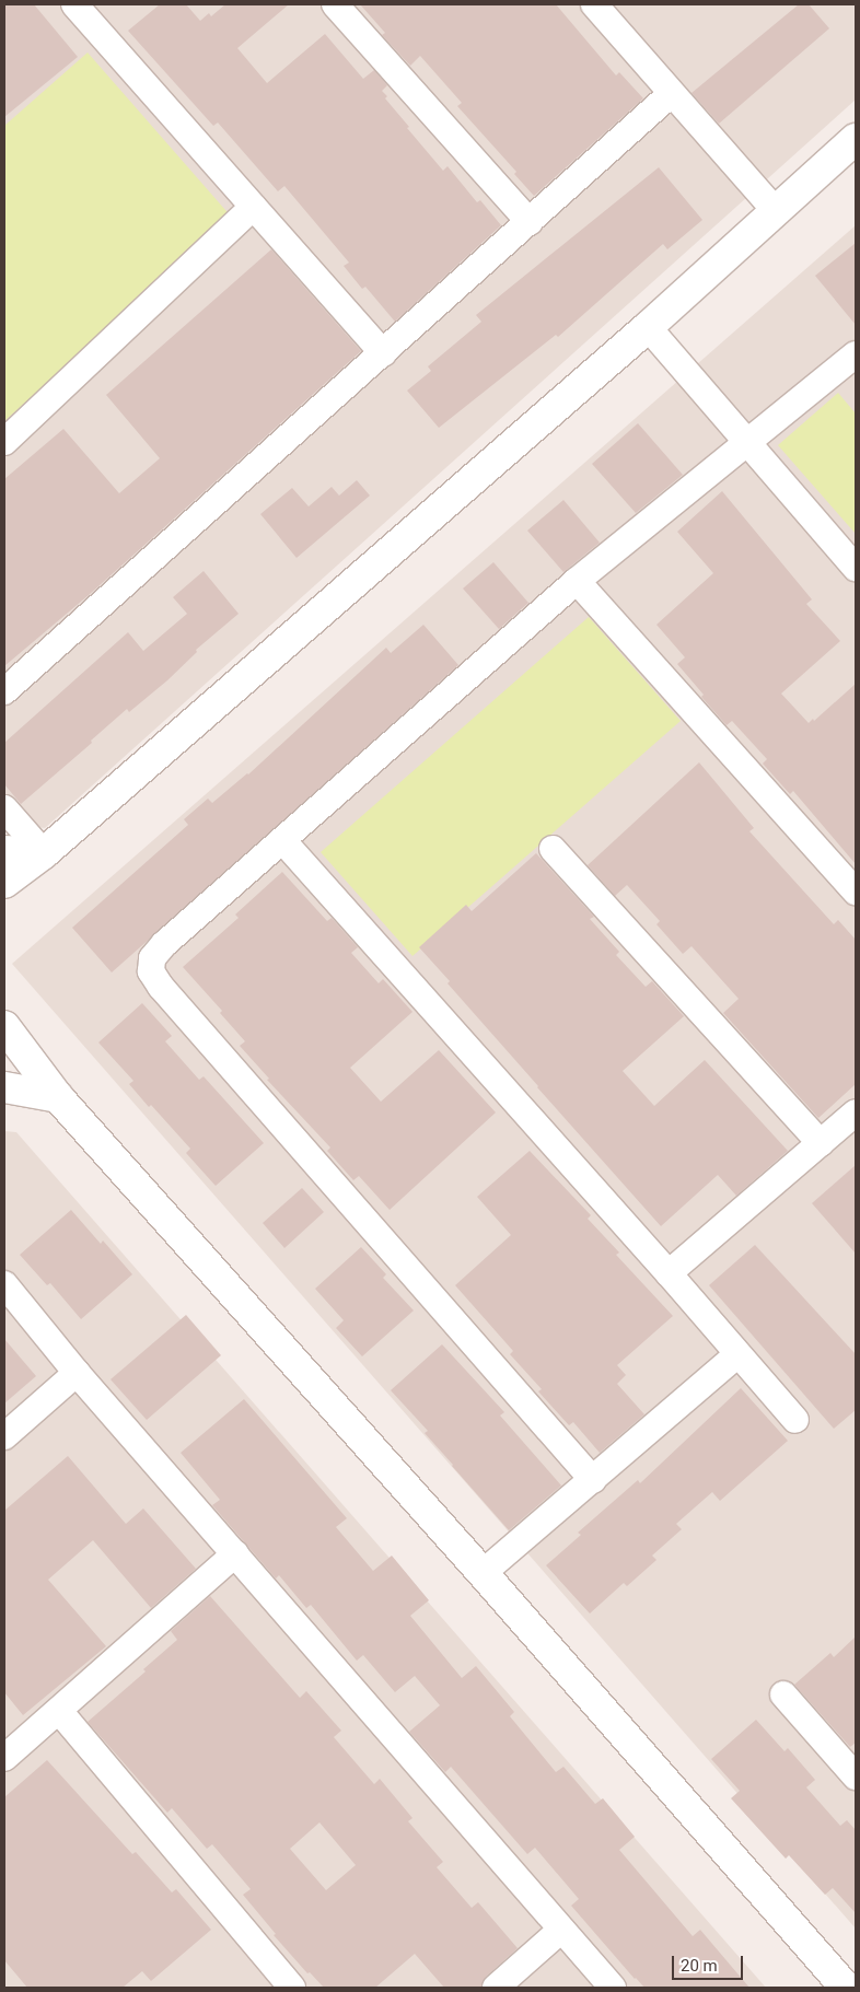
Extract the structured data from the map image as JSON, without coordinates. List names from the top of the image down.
{
  "scale_bar": "20 m"
}
